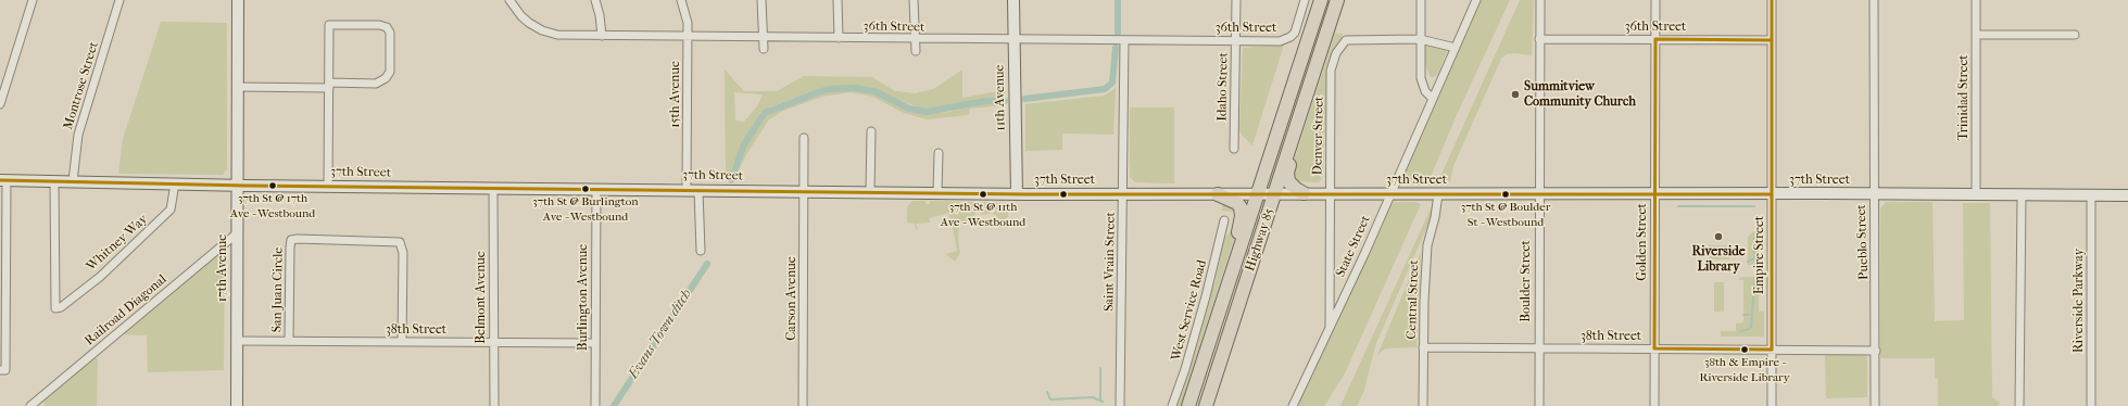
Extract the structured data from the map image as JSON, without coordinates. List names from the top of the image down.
{
  "streets": {
    "highway": ["Highway 85"],
    "main road": ["11th Avenue", "37th Street", "17th Avenue"],
    "street": [
      "36th Street",
      "Montrose Street",
      "Idaho Street",
      "15th Avenue",
      "Trinidad Street",
      "Denver Street",
      "Golden Street",
      "Pueblo Street",
      "Whitney Way",
      "State Street",
      "Empire Street",
      "Saint Vrain Street",
      "Boulder Street",
      "San Juan Circle",
      "Belmont Avenue",
      "Burlington Avenue",
      "Carson Avenue",
      "Central Street",
      "Riverside Parkway",
      "Railroad Diagonal",
      "West Service Road",
      "38th Street"
    ]
  },
  "crossings": [
    ["36th Street", "Idaho Street"],
    ["36th Street", "15th Avenue"],
    ["36th Street", "11th Avenue"],
    ["36th Street", "Golden Street"],
    ["36th Street", "Empire Street"],
    ["36th Street", "Saint Vrain Street"],
    ["36th Street", "Boulder Street"],
    ["Montrose Street", "37th Street"],
    ["15th Avenue", "37th Street"],
    ["11th Avenue", "37th Street"],
    ["Trinidad Street", "37th Street"],
    ["Denver Street", "37th Street"],
    ["Denver Street", "State Street"],
    ["37th Street", "Highway 85"],
    ["37th Street", "Golden Street"],
    ["37th Street", "Pueblo Street"],
    ["37th Street", "Whitney Way"],
    ["37th Street", "State Street"],
    ["37th Street", "Empire Street"],
    ["37th Street", "Saint Vrain Street"],
    ["37th Street", "17th Avenue"],
    ["37th Street", "Boulder Street"],
    ["37th Street", "Belmont Avenue"],
    ["37th Street", "Burlington Avenue"],
    ["37th Street", "Carson Avenue"],
    ["37th Street", "Central Street"],
    ["37th Street", "Riverside Parkway"],
    ["Golden Street", "38th Street"],
    ["Pueblo Street", "38th Street"],
    ["Empire Street", "38th Street"],
    ["17th Avenue", "Railroad Diagonal"],
    ["17th Avenue", "38th Street"],
    ["Boulder Street", "38th Street"],
    ["San Juan Circle", "38th Street"],
    ["Belmont Avenue", "38th Street"],
    ["Burlington Avenue", "38th Street"],
    ["Central Street", "38th Street"]
  ],
  "water": ["Evans Town ditch"],
  "places": [
    "Summitview Community Church",
    "37th St @ 17th Ave - Westbound",
    "37th St @ Burlington Ave - Westbound",
    "37th St @ 11th Ave - Westbound",
    "37th St @ Boulder St - Westbound",
    "Riverside Library",
    "38th & Empire - Riverside Library"
  ]
}
